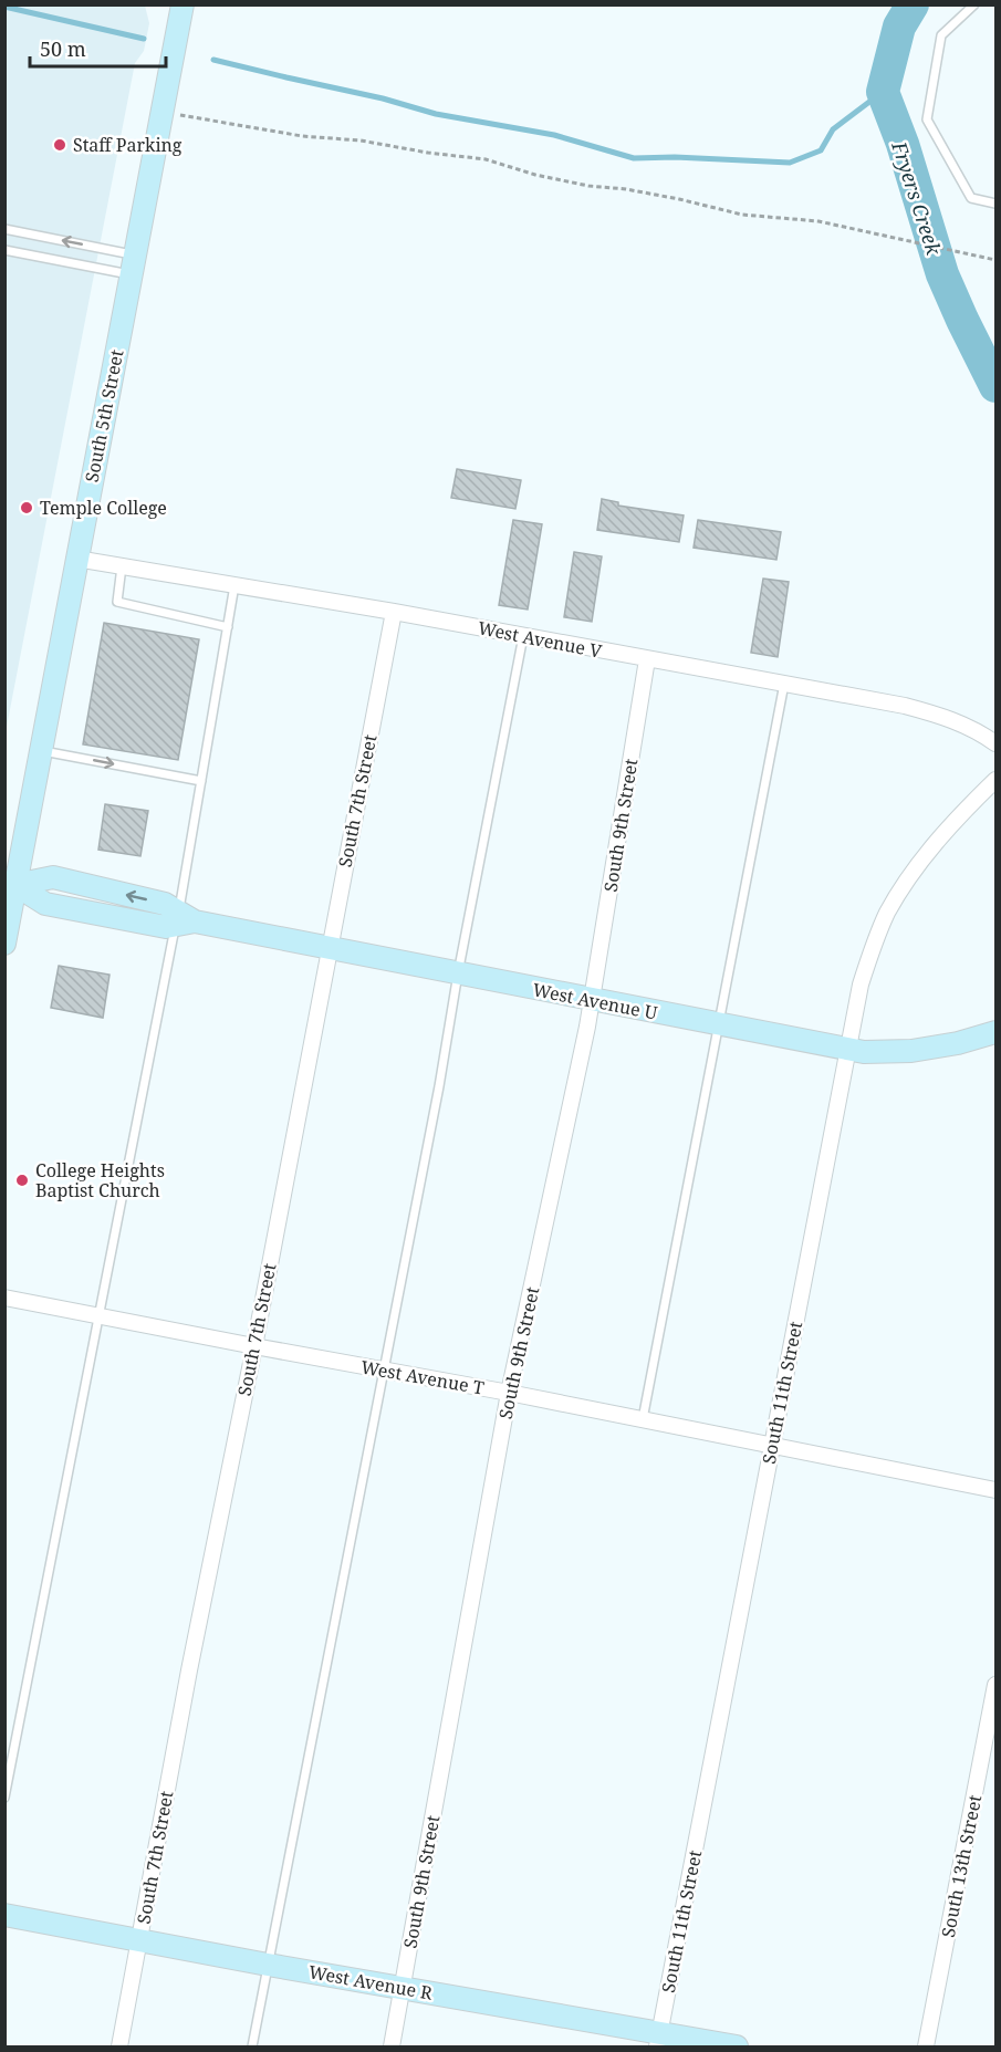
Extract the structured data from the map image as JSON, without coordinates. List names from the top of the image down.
{
  "streets": {
    "street": [
      "South 5th Street",
      "West Avenue V",
      "South 7th Street",
      "South 9th Street",
      "West Avenue U",
      "West Avenue T",
      "South 11th Street",
      "South 13th Street",
      "West Avenue R"
    ]
  },
  "crossings": [
    ["South 5th Street", "West Avenue V"],
    ["South 5th Street", "West Avenue U"],
    ["West Avenue V", "South 7th Street"],
    ["West Avenue V", "South 9th Street"],
    ["South 7th Street", "West Avenue U"],
    ["South 7th Street", "West Avenue T"],
    ["South 7th Street", "West Avenue R"],
    ["South 9th Street", "West Avenue U"],
    ["South 9th Street", "West Avenue T"],
    ["South 9th Street", "West Avenue R"],
    ["West Avenue U", "South 11th Street"],
    ["West Avenue T", "South 11th Street"],
    ["South 11th Street", "West Avenue R"]
  ],
  "water": ["Fryers Creek"],
  "places": ["Staff Parking", "Temple College", "College Heights Baptist Church"],
  "scale_bar": "50 m"
}
